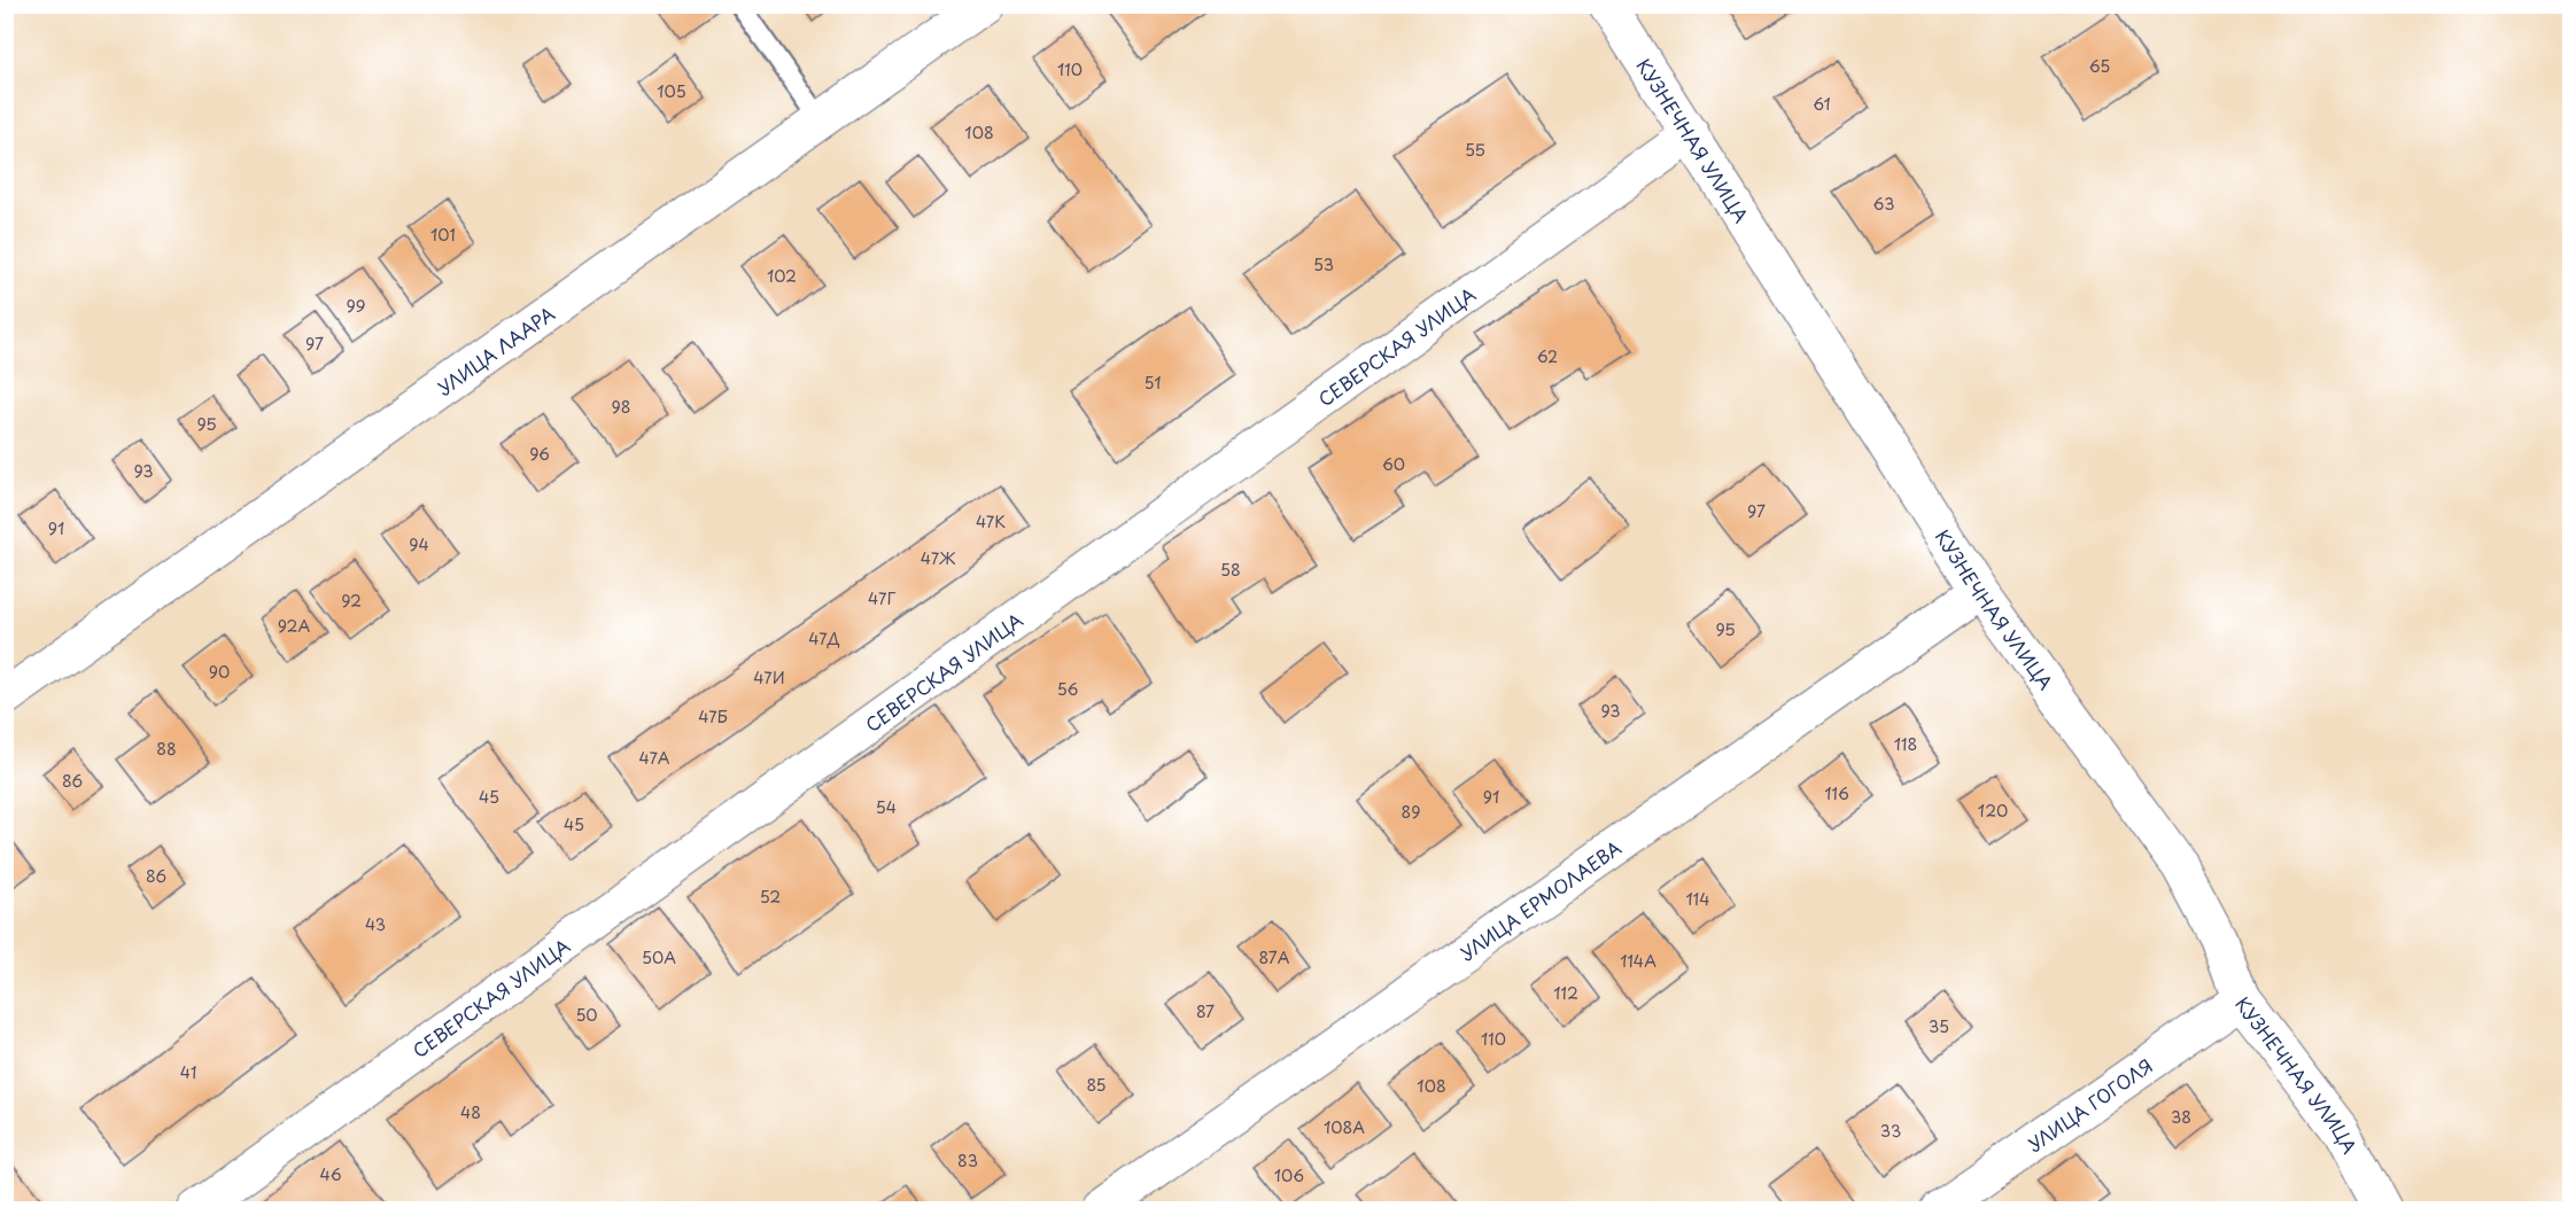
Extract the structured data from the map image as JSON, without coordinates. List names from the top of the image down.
{
  "streets": {
    "street": [
      "КУЗНЕЧНАЯ УЛИЦА",
      "СЕВЕРСКАЯ УЛИЦА",
      "УЛИЦА ЛААРА",
      "УЛИЦА ЕРМОЛАЕВА",
      "УЛИЦА ГОГОЛЯ"
    ]
  },
  "crossings": [
    ["КУЗНЕЧНАЯ УЛИЦА", "СЕВЕРСКАЯ УЛИЦА"],
    ["КУЗНЕЧНАЯ УЛИЦА", "УЛИЦА ЕРМОЛАЕВА"],
    ["КУЗНЕЧНАЯ УЛИЦА", "УЛИЦА ГОГОЛЯ"]
  ],
  "house_numbers": [
    "65",
    "110",
    "105",
    "61",
    "108",
    "55",
    "63",
    "101",
    "53",
    "102",
    "99",
    "97",
    "62",
    "51",
    "98",
    "95",
    "96",
    "60",
    "93",
    "97",
    "47К",
    "91",
    "94",
    "47Ж",
    "58",
    "47Г",
    "92",
    "92А",
    "95",
    "47Д",
    "90",
    "47И",
    "56",
    "93",
    "47Б",
    "118",
    "88",
    "47А",
    "86",
    "116",
    "45",
    "91",
    "54",
    "120",
    "89",
    "45",
    "86",
    "52",
    "114",
    "43",
    "50А",
    "87А",
    "114А",
    "112",
    "87",
    "50",
    "35",
    "110",
    "41",
    "85",
    "108",
    "48",
    "38",
    "108А",
    "33",
    "83",
    "46",
    "106"
  ]
}
